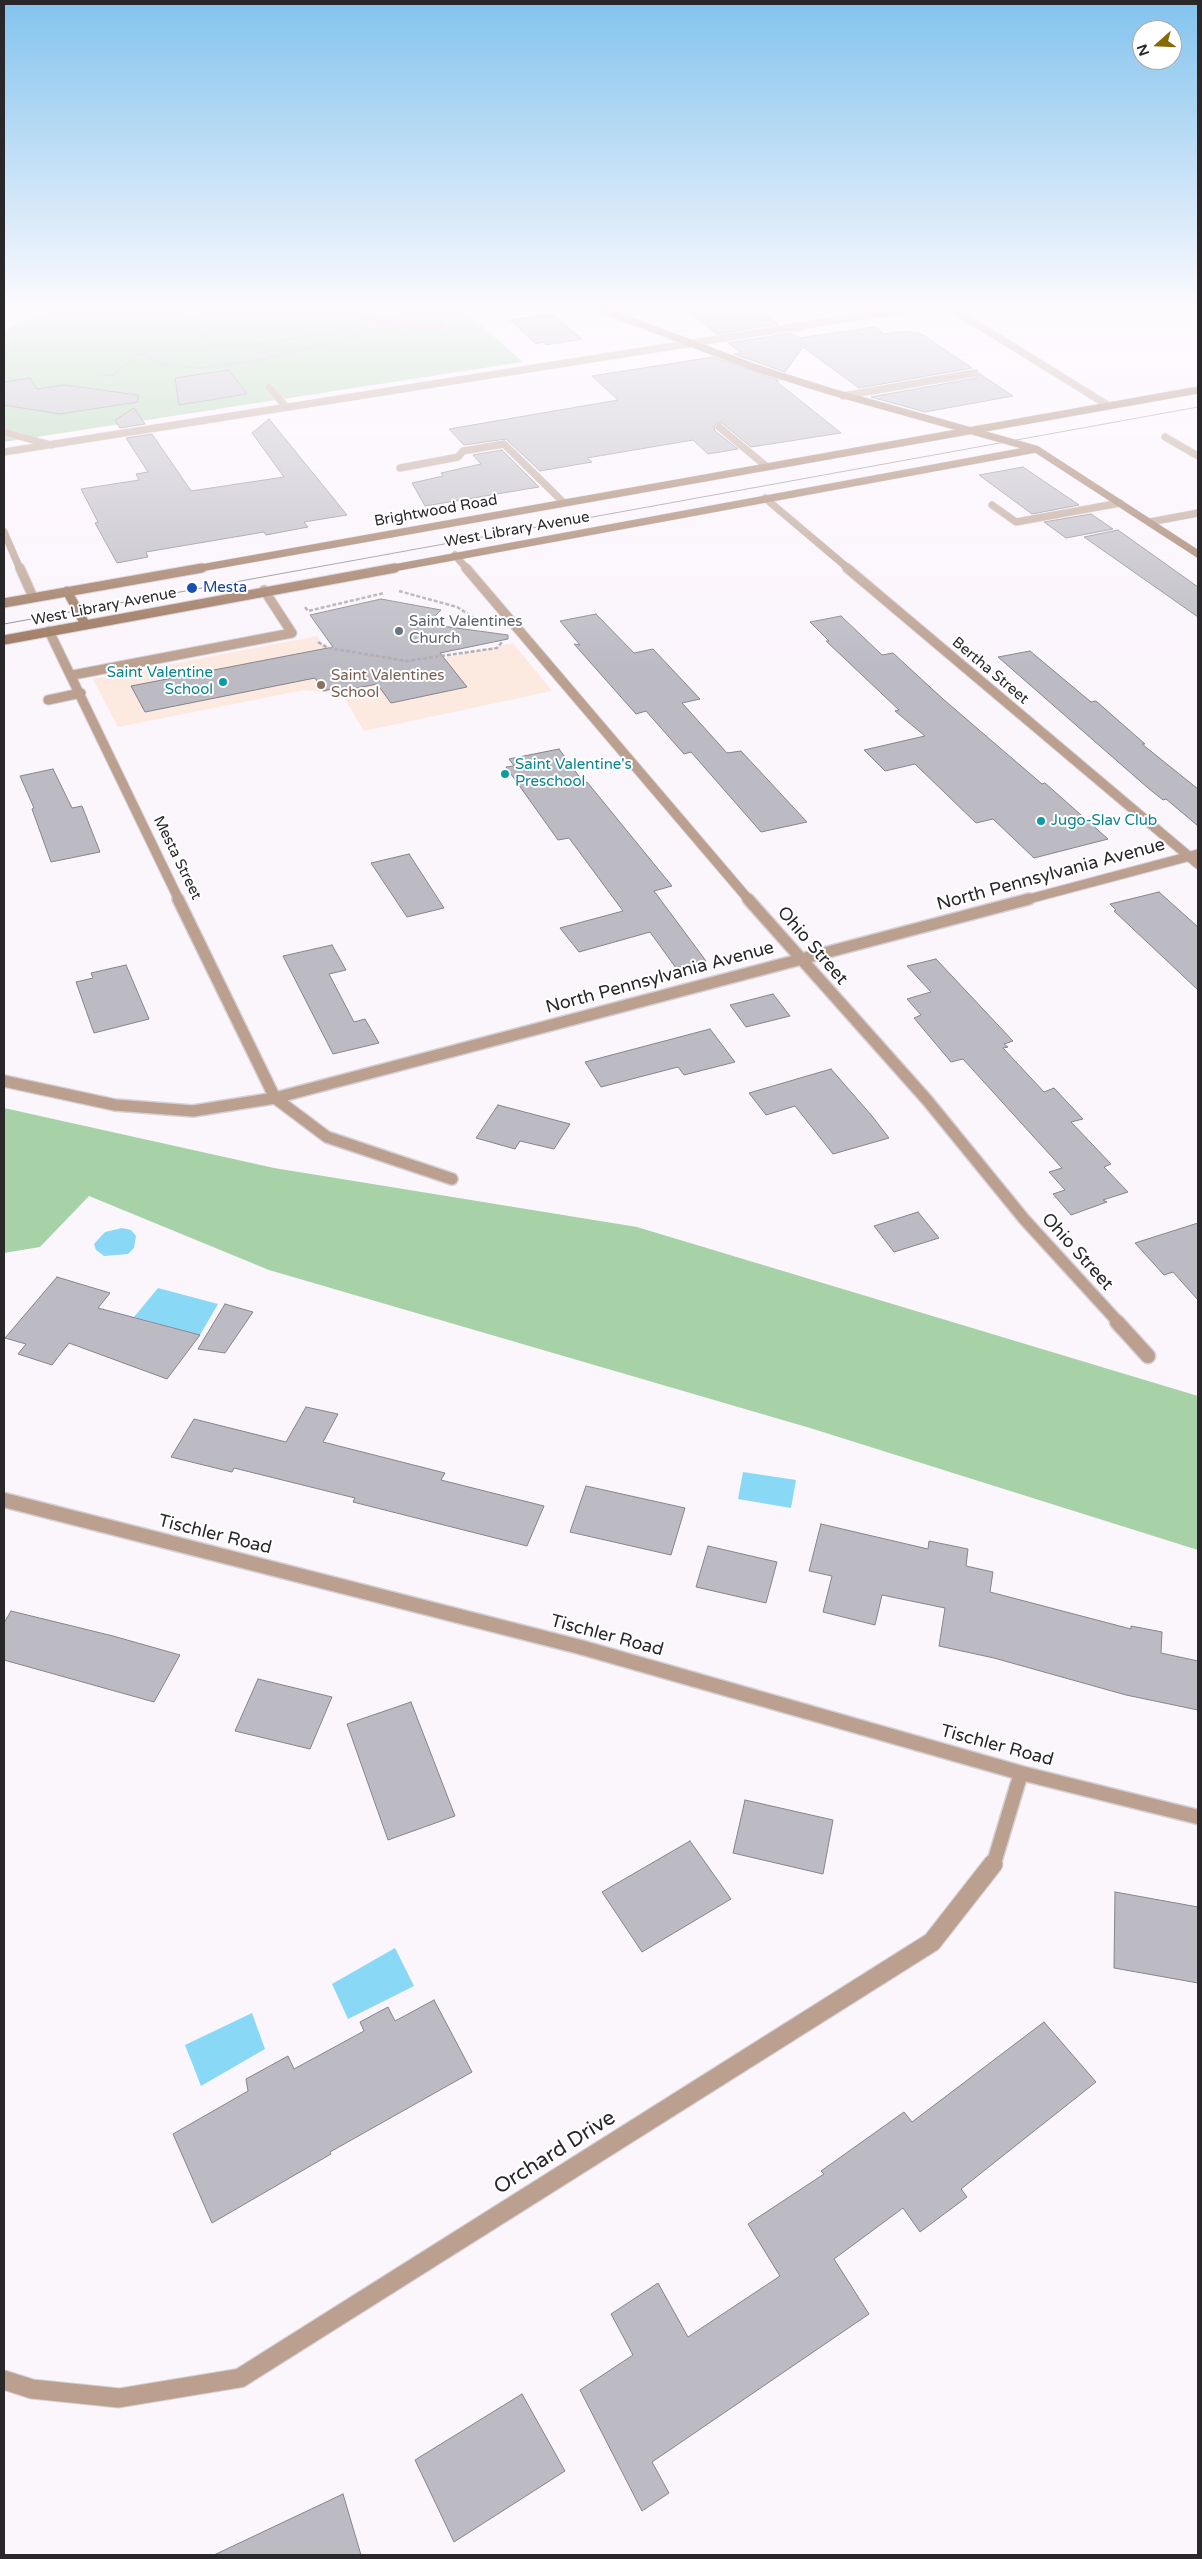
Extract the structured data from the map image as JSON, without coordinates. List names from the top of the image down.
{
  "streets": {
    "street": [
      "Brightwood Road",
      "West Library Avenue",
      "Bertha Street",
      "Mesta Street",
      "North Pennsylvania Avenue",
      "Ohio Street",
      "Tischler Road",
      "Orchard Drive"
    ]
  },
  "crossings": [
    ["West Library Avenue", "Bertha Street"],
    ["West Library Avenue", "Mesta Street"],
    ["West Library Avenue", "Ohio Street"],
    ["Bertha Street", "North Pennsylvania Avenue"],
    ["Mesta Street", "North Pennsylvania Avenue"],
    ["North Pennsylvania Avenue", "Ohio Street"],
    ["Tischler Road", "Orchard Drive"]
  ],
  "places": [
    "Mesta",
    "Saint Valentines Church",
    "Saint Valentine School",
    "Saint Valentines School",
    "Saint Valentine's Preschool",
    "Jugo-Slav Club"
  ],
  "north": "left"
}
